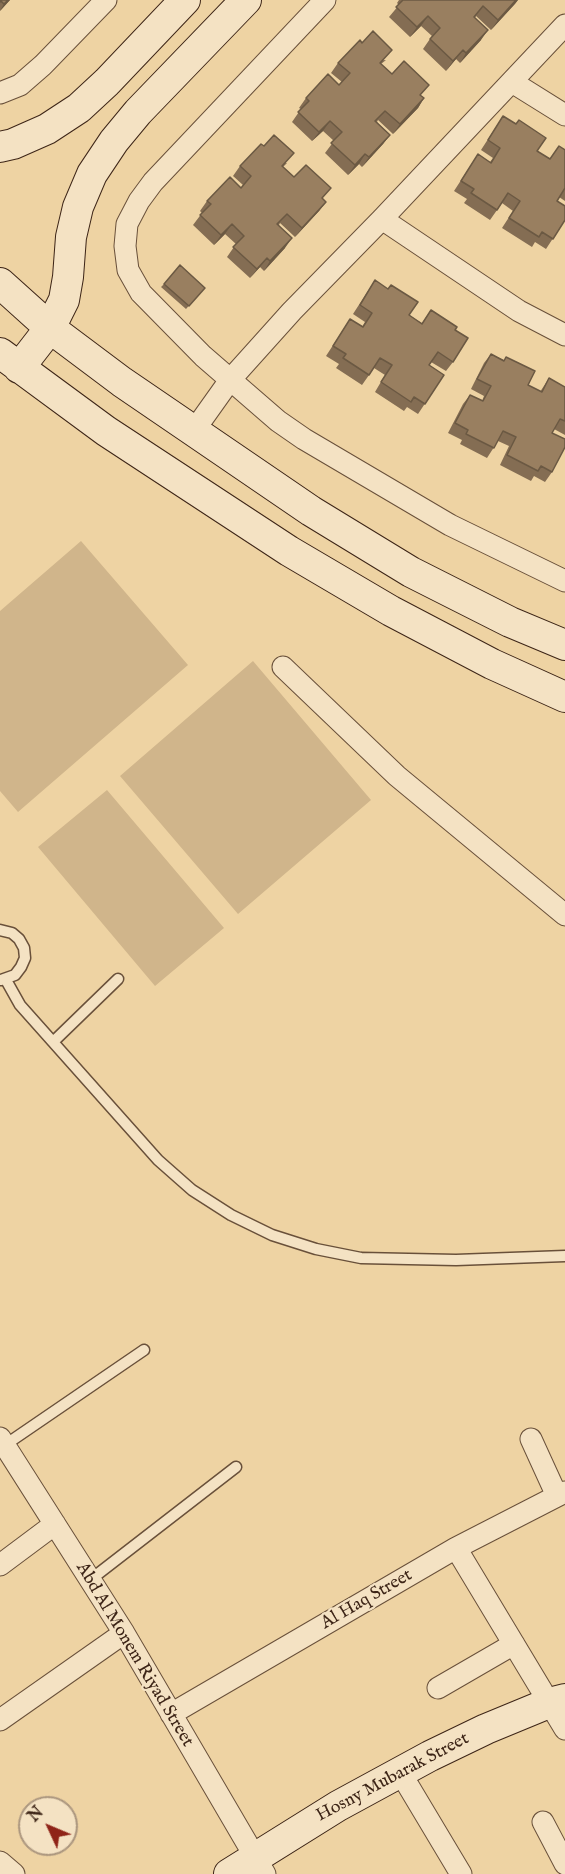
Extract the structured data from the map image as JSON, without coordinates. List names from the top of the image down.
{
  "streets": {
    "street": ["Al Haq Street", "Abd Al Monem Riyad Street", "Hosny Mubarak Street"]
  },
  "crossings": [
    ["Al Haq Street", "Abd Al Monem Riyad Street"],
    ["Abd Al Monem Riyad Street", "Hosny Mubarak Street"]
  ],
  "north": "top left"
}
